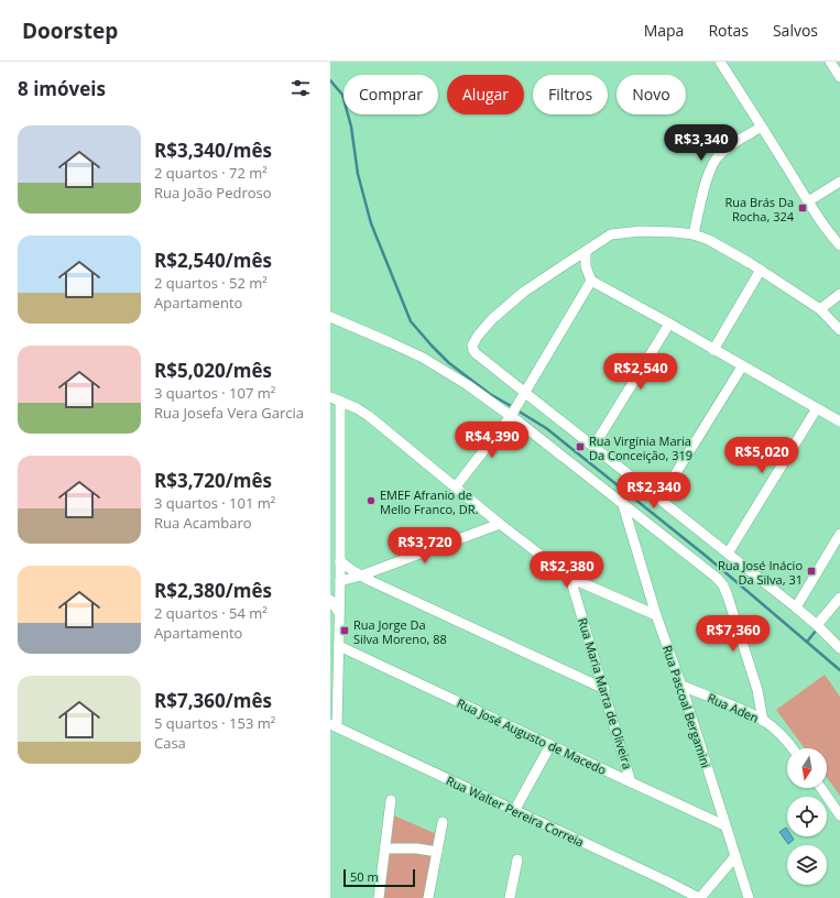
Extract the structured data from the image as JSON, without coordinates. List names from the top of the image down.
{
  "streets": {
    "street": [
      "Rua Maria Marta de Oliveira",
      "Rua Pascoal Bergamini",
      "Rua Aden",
      "Rua José Augusto de Macedo",
      "Rua Walter Pereira Correia"
    ]
  },
  "crossings": [
    ["Rua Maria Marta de Oliveira", "Rua José Augusto de Macedo"],
    ["Rua Pascoal Bergamini", "Rua Aden"],
    ["Rua Pascoal Bergamini", "Rua José Augusto de Macedo"]
  ],
  "places": {
    "transit": [
      "Rua Brás Da Rocha, 324",
      "Rua Virgínia Maria Da Conceição, 319",
      "Rua José Inácio Da Silva, 31",
      "Rua Jorge Da Silva Moreno, 88"
    ],
    "other": ["EMEF Afranio de Mello Franco, DR."]
  },
  "scale_bar": "50 m",
  "north": "bottom",
  "page": {
    "header": "Doorstep",
    "nav": ["Mapa", "Rotas", "Salvos"],
    "heading": "8 imóveis",
    "chip": [
      "Comprar",
      "Alugar",
      "Filtros",
      "Novo"
    ],
    "list": [
      {
        "name": "R$3,340/mês",
        "note": "2 quartos · 72 m² · Rua João Pedroso"
      },
      {
        "name": "R$2,540/mês",
        "note": "2 quartos · 52 m² · Apartamento"
      },
      {
        "name": "R$5,020/mês",
        "note": "3 quartos · 107 m² · Rua Josefa Vera Garcia"
      },
      {
        "name": "R$3,720/mês",
        "note": "3 quartos · 101 m² · Rua Acambaro"
      },
      {
        "name": "R$2,380/mês",
        "note": "2 quartos · 54 m² · Apartamento"
      },
      {
        "name": "R$7,360/mês",
        "note": "5 quartos · 153 m² · Casa"
      }
    ],
    "price": [
      "R$3,340",
      "R$2,540",
      "R$4,390",
      "R$5,020",
      "R$2,340",
      "R$3,720",
      "R$2,380",
      "R$7,360"
    ],
    "scale": "50 m"
  }
}
